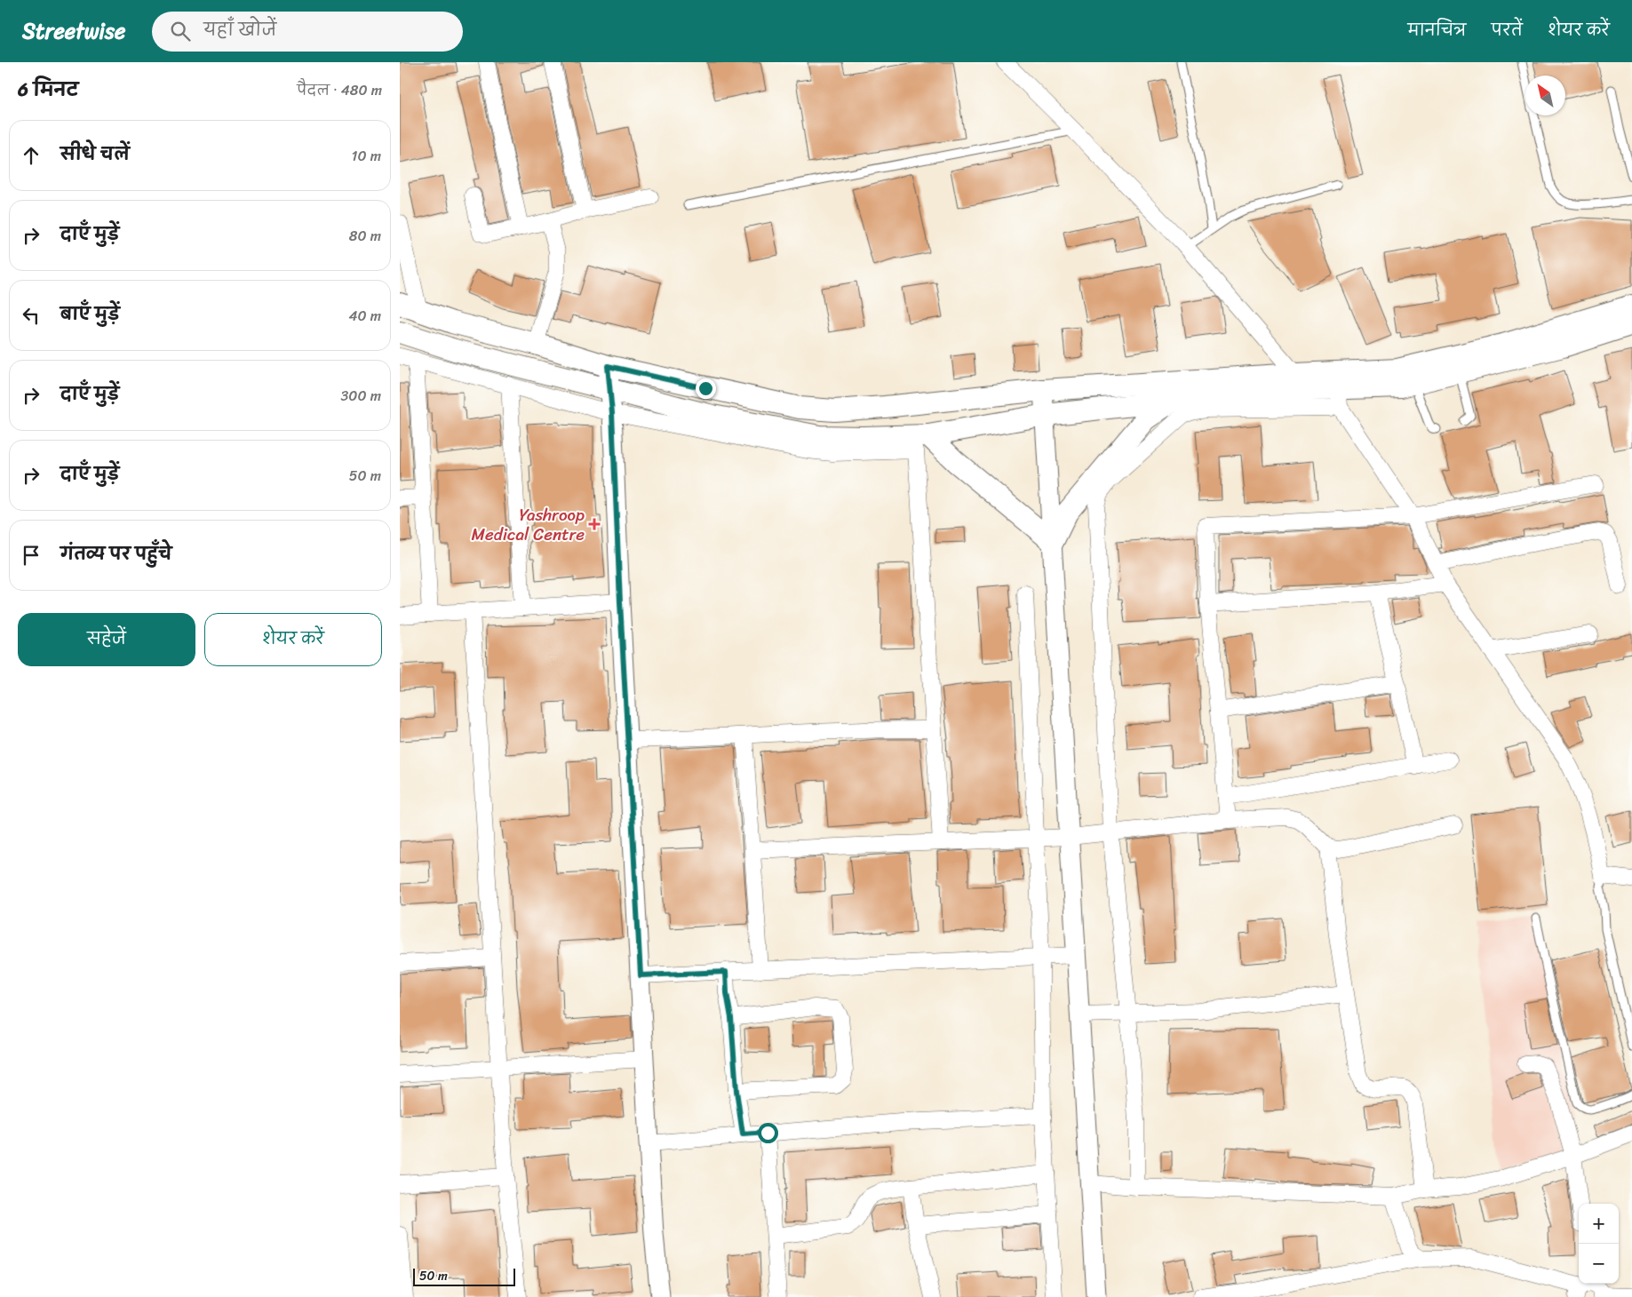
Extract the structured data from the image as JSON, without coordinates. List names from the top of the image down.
{
  "places": {
    "health": ["Yashroop Medical Centre"]
  },
  "scale_bar": "50 m",
  "north": "top left",
  "page": {
    "header": "Streetwise",
    "search": "यहाँ खोजें",
    "nav": ["मानचित्र", "परतें", "शेयर करें"],
    "heading": ["6 मिनट", "पैदल · 480 m"],
    "list": [
      ["सीधे चलें", "10 m"],
      ["दाएँ मुड़ें", "80 m"],
      ["बाएँ मुड़ें", "40 m"],
      ["दाएँ मुड़ें", "300 m"],
      ["दाएँ मुड़ें", "50 m"],
      "गंतव्य पर पहुँचे"
    ],
    "buttons": ["सहेजें", "शेयर करें"],
    "map_buttons": ["+", "−"],
    "scale": "50 m"
  }
}
